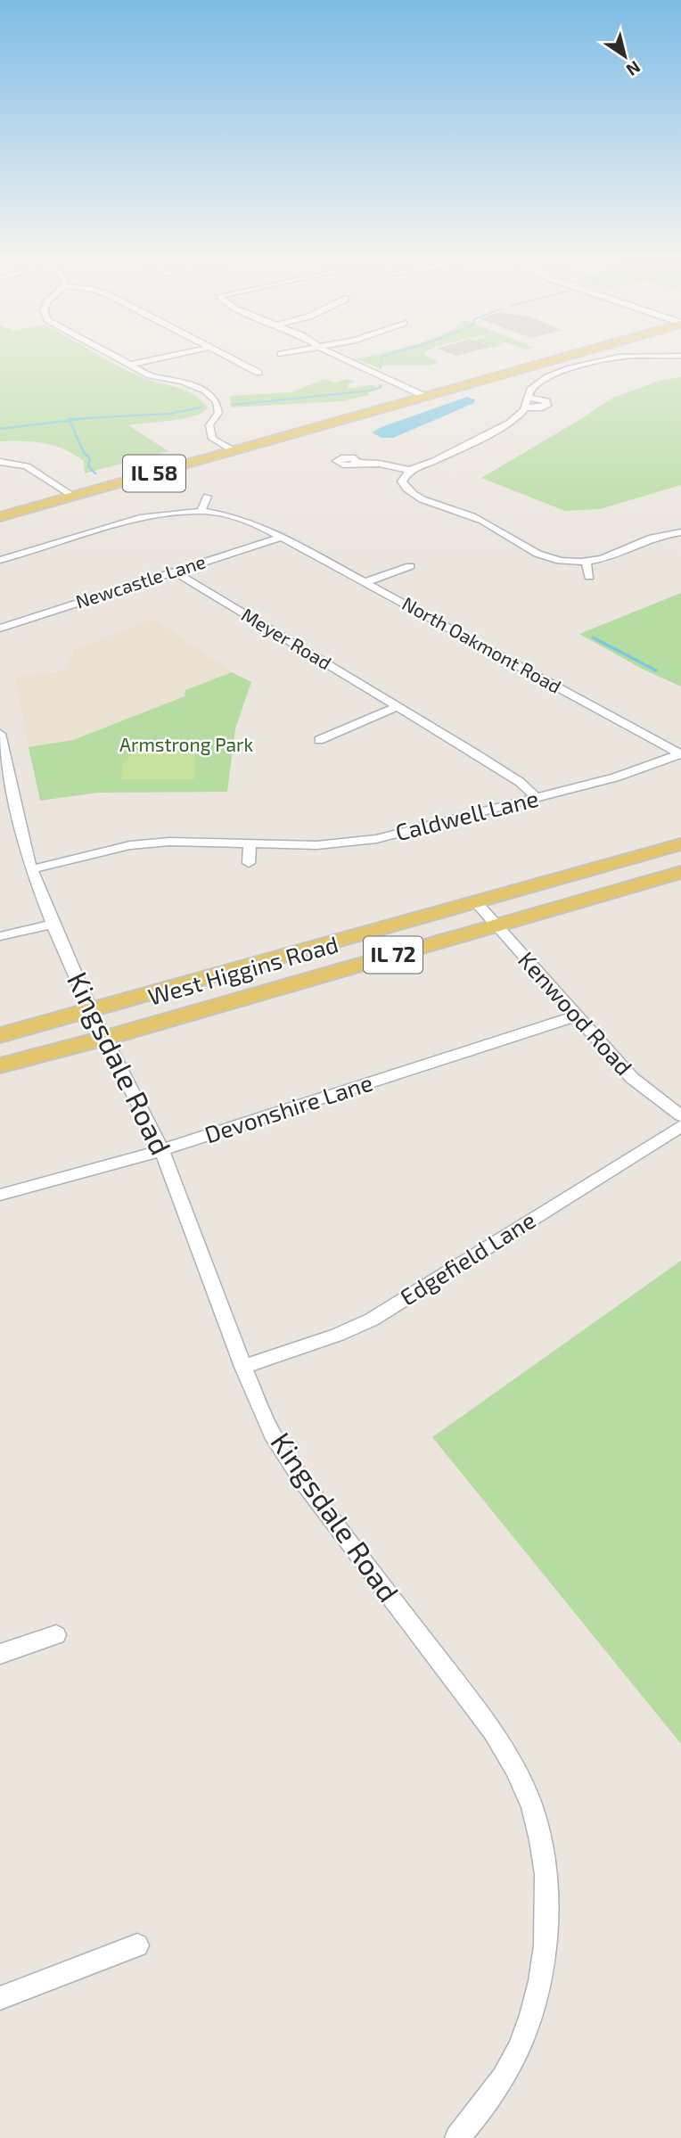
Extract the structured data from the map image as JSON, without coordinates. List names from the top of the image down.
{
  "streets": {
    "main road": ["IL 58", "IL 72", "West Higgins Road"],
    "street": [
      "Newcastle Lane",
      "Meyer Road",
      "North Oakmont Road",
      "Caldwell Lane",
      "Kenwood Road",
      "Kingsdale Road",
      "Devonshire Lane",
      "Edgefield Lane"
    ]
  },
  "crossings": [
    ["Newcastle Lane", "Meyer Road"],
    ["Newcastle Lane", "North Oakmont Road"],
    ["Meyer Road", "Caldwell Lane"],
    ["North Oakmont Road", "Caldwell Lane"],
    ["Caldwell Lane", "Kingsdale Road"],
    ["West Higgins Road", "Kenwood Road"],
    ["West Higgins Road", "Kingsdale Road"],
    ["Kenwood Road", "Devonshire Lane"],
    ["Kingsdale Road", "Devonshire Lane"],
    ["Kingsdale Road", "Edgefield Lane"]
  ],
  "parks": ["Armstrong Park"],
  "north": "bottom right"
}
